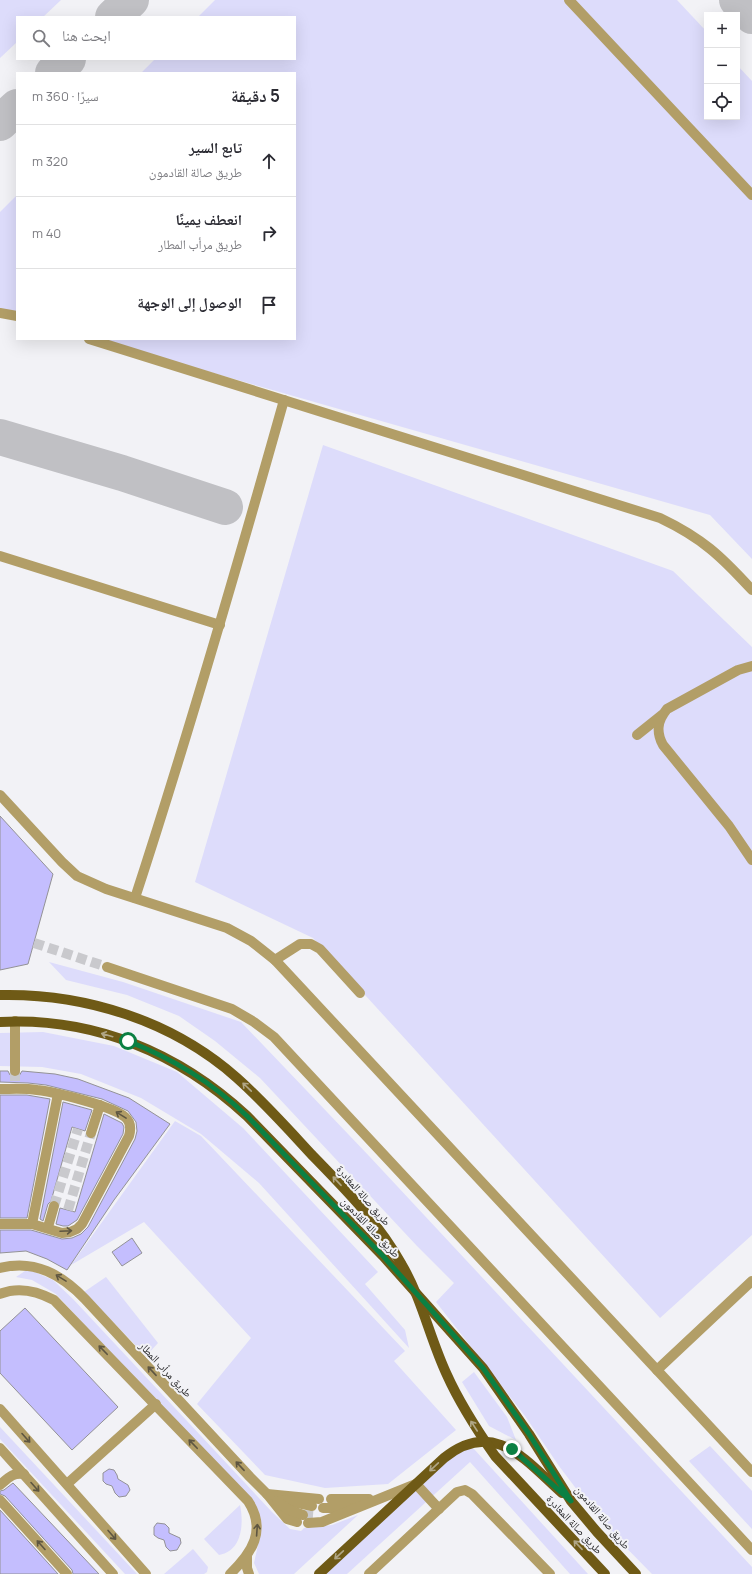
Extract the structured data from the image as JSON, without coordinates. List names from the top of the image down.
{
  "streets": {
    "main road": ["طريق صالة المغادرة", "طريق صالة القادمون"],
    "lane": ["طريق مرأب المطار"]
  },
  "one_way": ["طريق صالة المغادرة", "طريق صالة القادمون"],
  "page": {
    "map_buttons": ["+", "−"],
    "search": "ابحث هنا",
    "heading": ["5 دقيقة", "سيرًا · 360 m"],
    "list": [
      ["تابع السير", "طريق صالة القادمون", "320 m"],
      ["انعطف يمينًا", "طريق مرأب المطار", "40 m"],
      "الوصول إلى الوجهة"
    ]
  }
}
